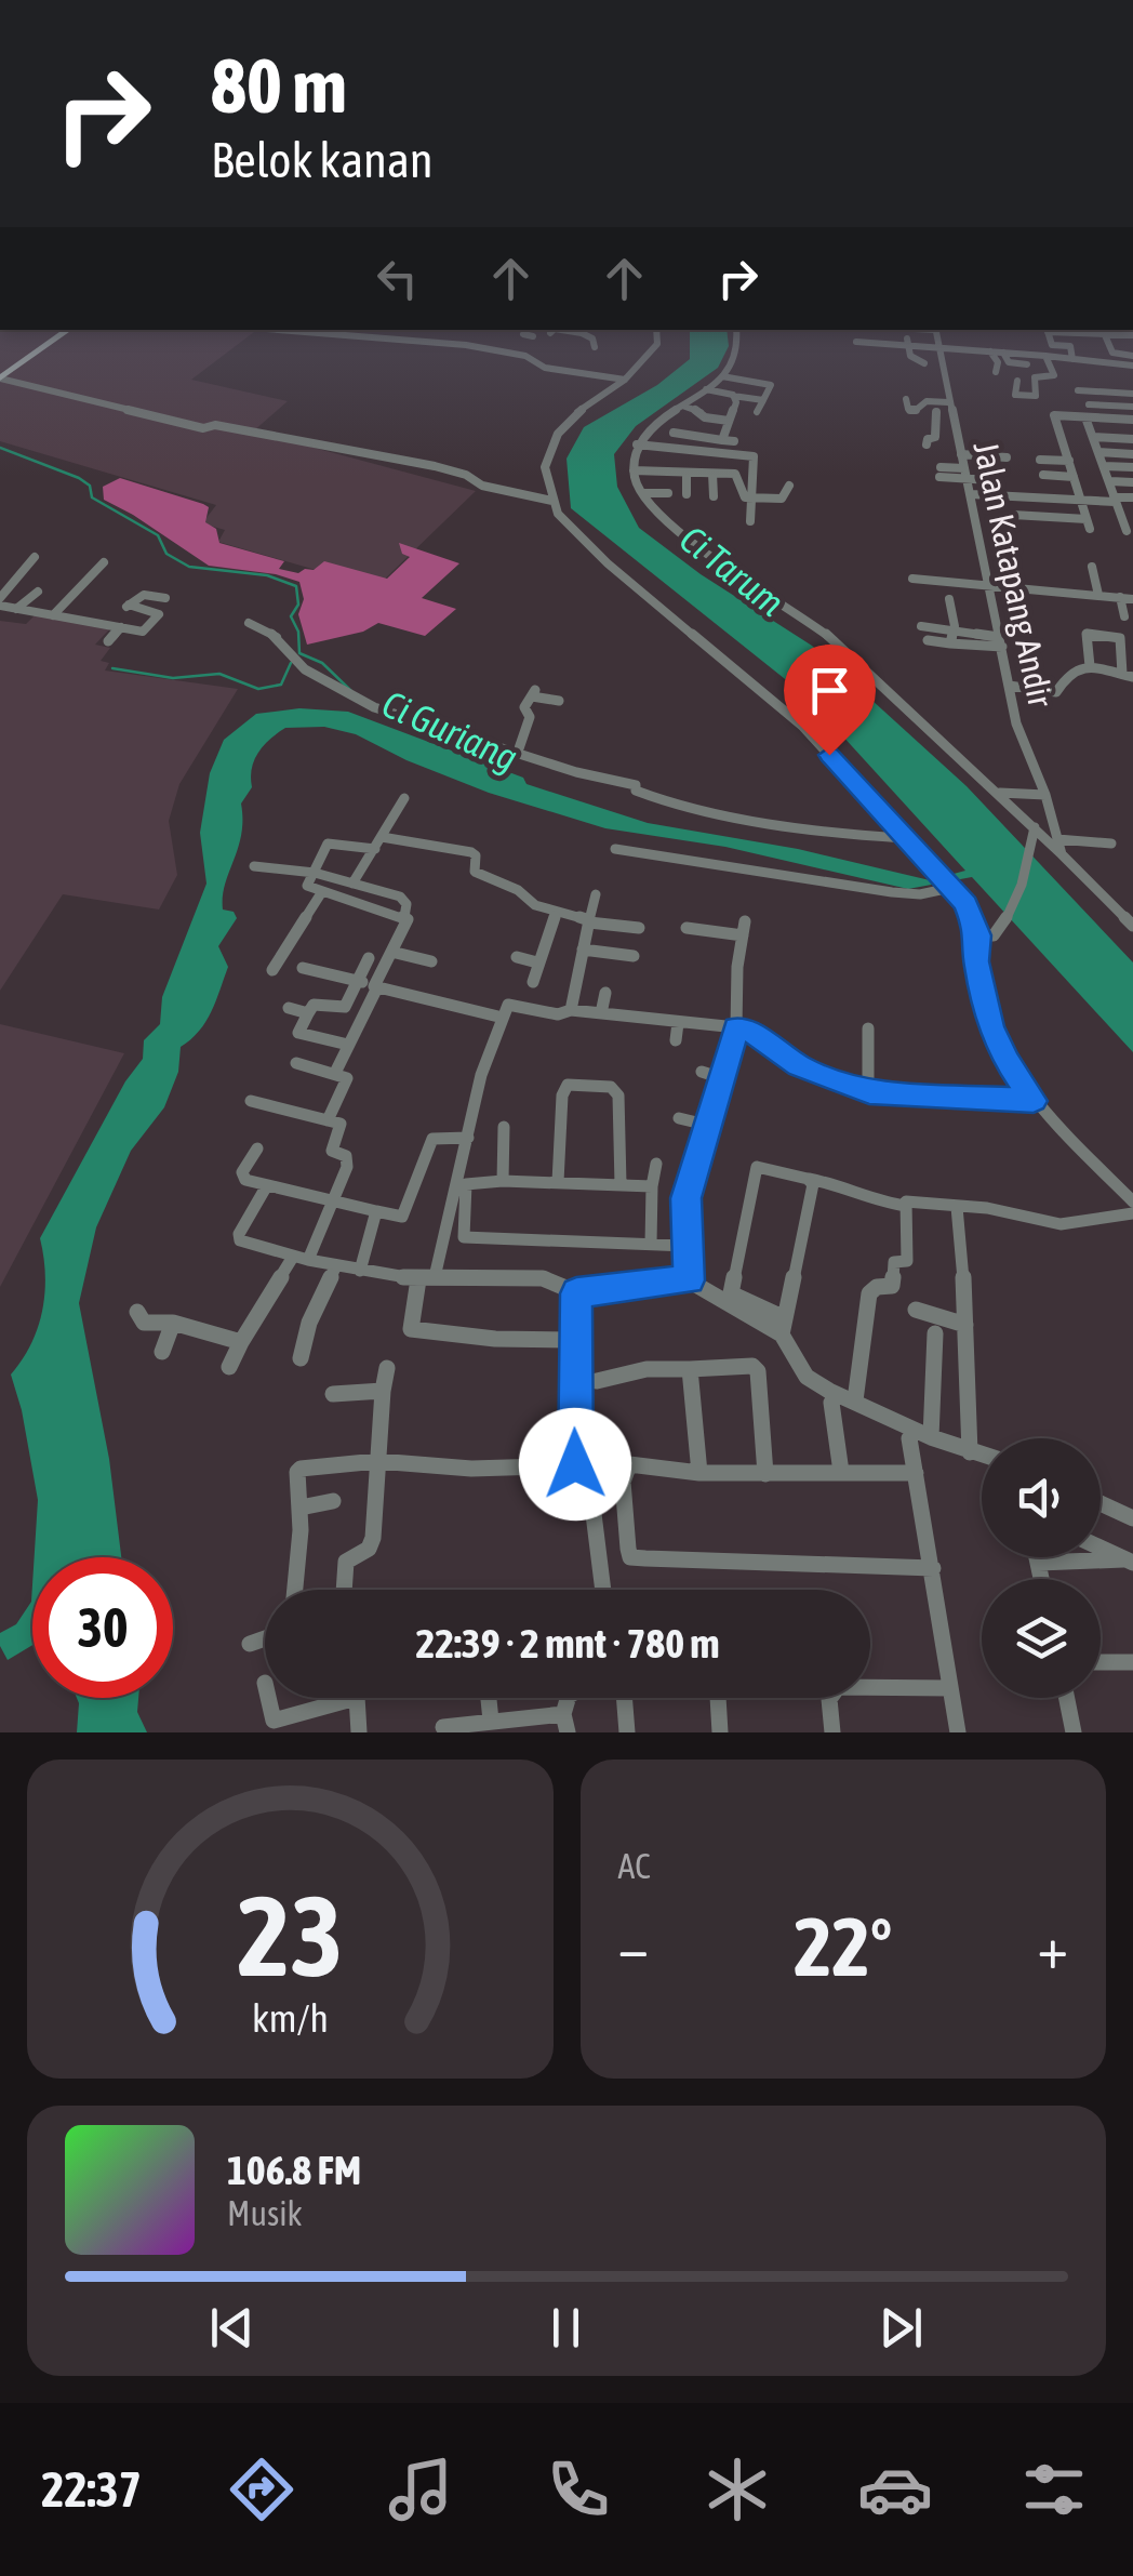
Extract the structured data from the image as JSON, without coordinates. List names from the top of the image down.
{
  "streets": {
    "street": ["Jalan Katapang Andir"]
  },
  "water": ["Ci Tarum", "Ci Guriang"],
  "page": {
    "turn": ["80 m", "Belok kanan"],
    "limit": "30",
    "trip": "22:39 · 2 mnt · 780 m",
    "tile": "AC",
    "heat": ["−", "22°", "+"],
    "song": ["106.8 FM", "Musik"],
    "tabs": "22:37",
    "gauge": ["23", "km/h"]
  }
}
